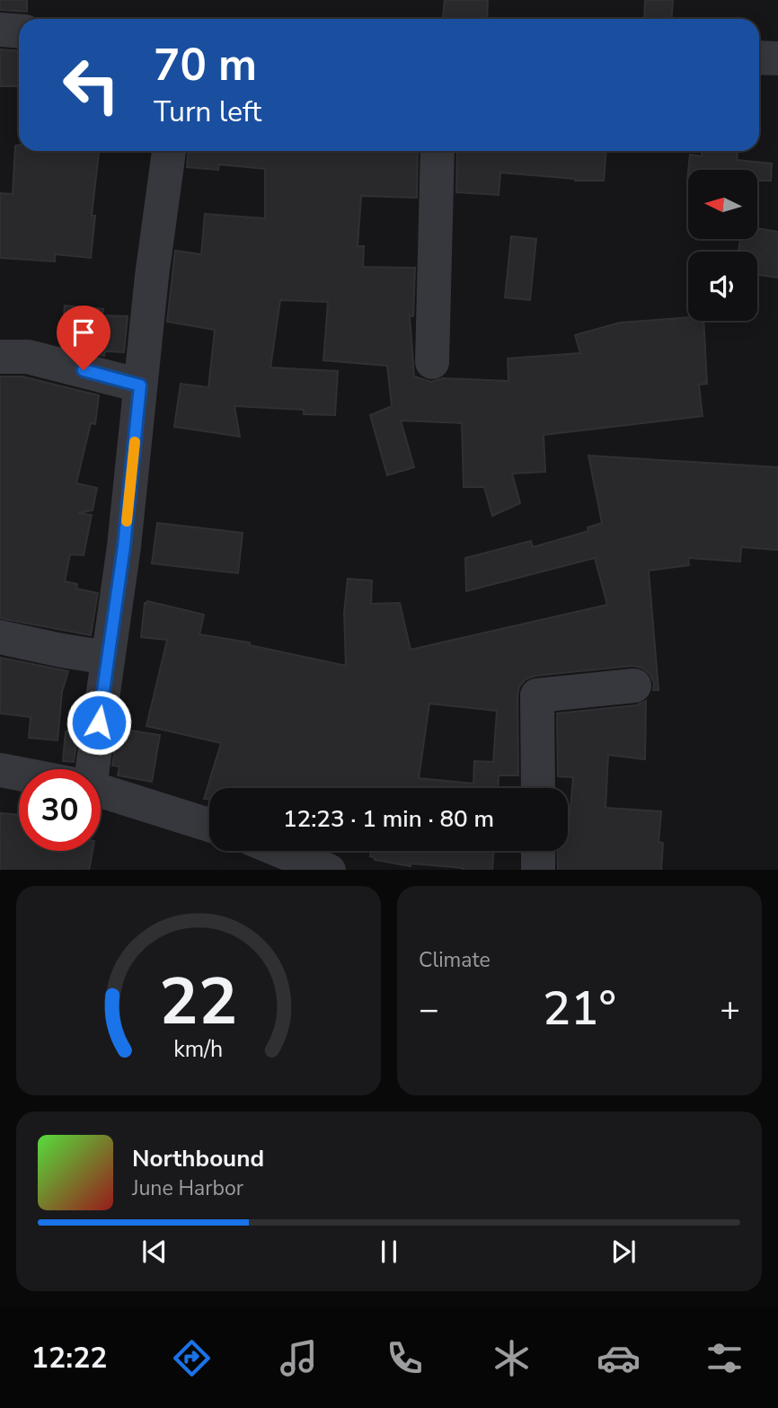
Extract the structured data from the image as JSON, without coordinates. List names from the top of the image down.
{
  "north": "left",
  "page": {
    "turn": ["70 m", "Turn left"],
    "limit": "30",
    "trip": "12:23 · 1 min · 80 m",
    "tile": "Climate",
    "heat": ["−", "21°", "+"],
    "song": ["Northbound", "June Harbor"],
    "tabs": "12:22",
    "gauge": ["22", "km/h"]
  }
}
